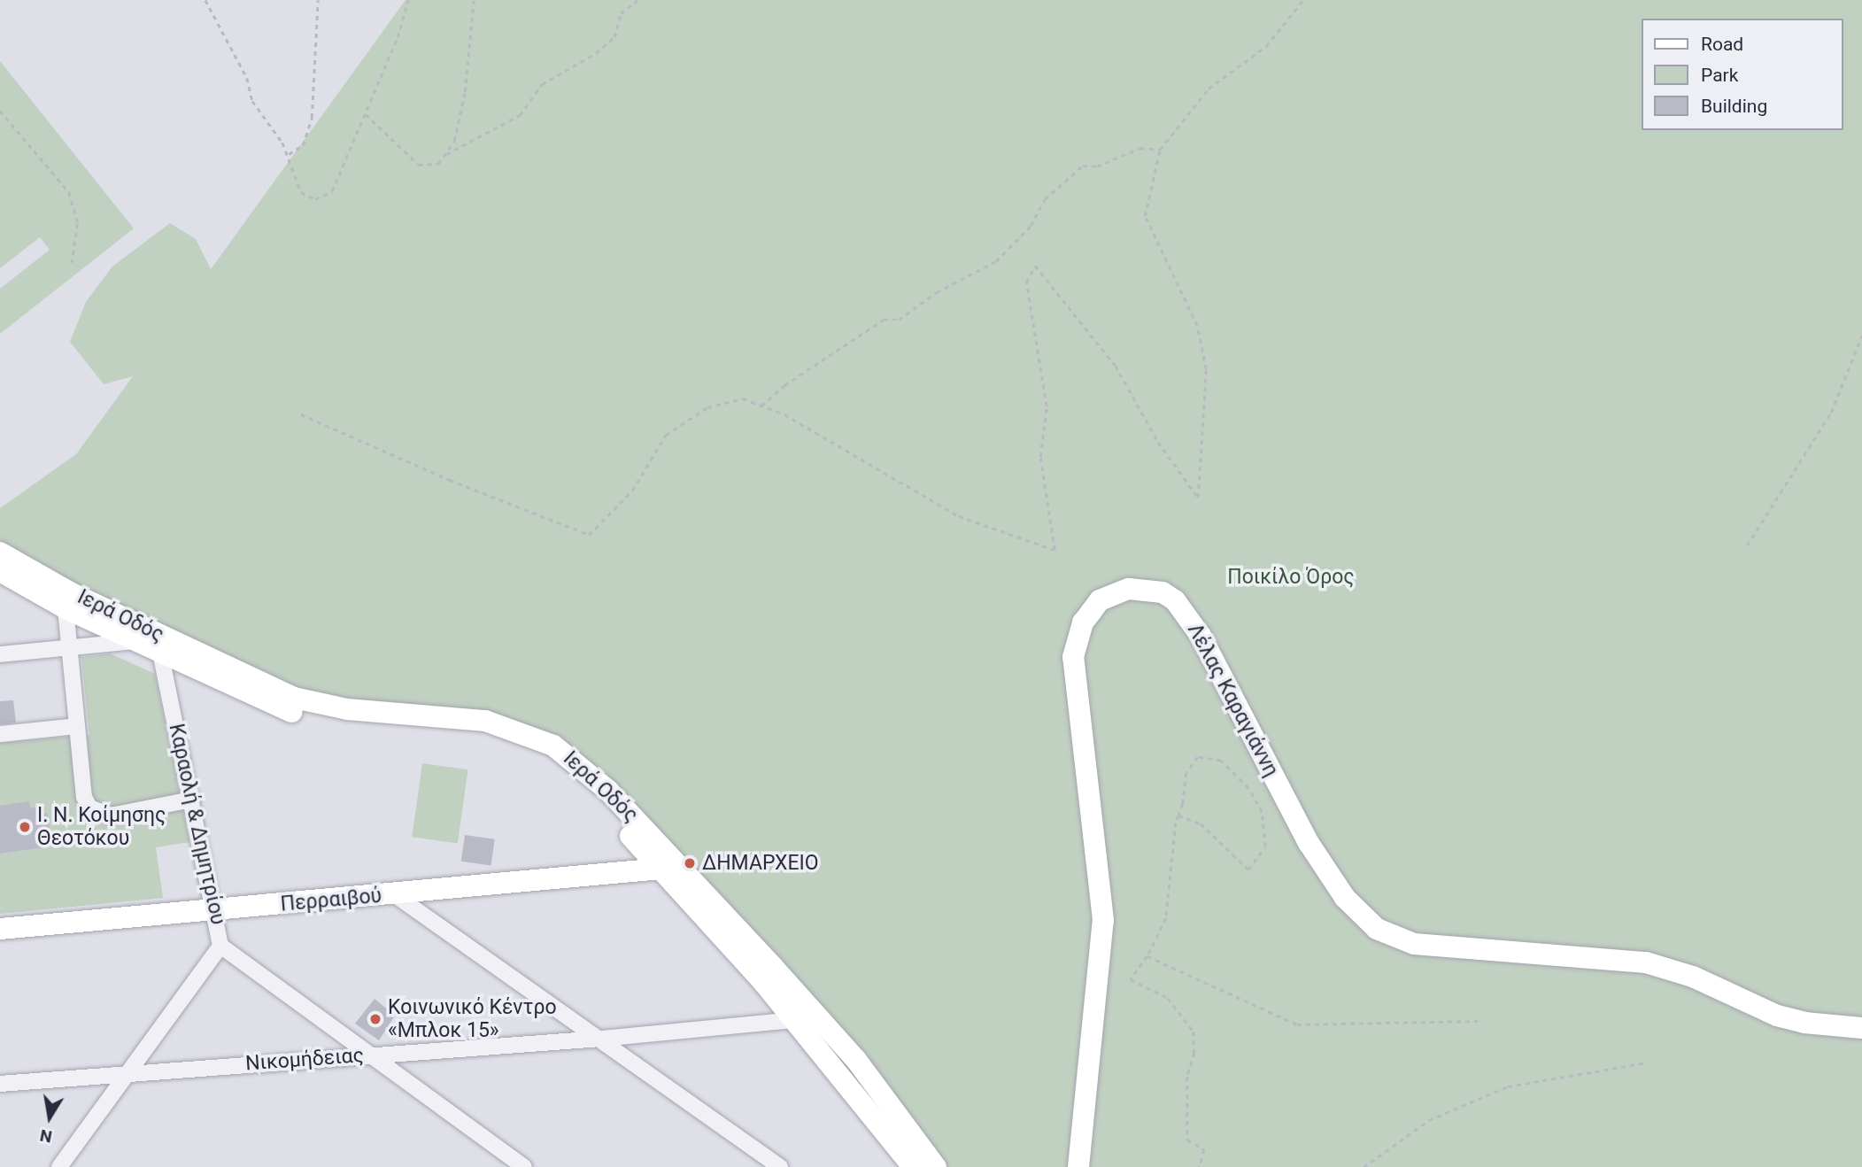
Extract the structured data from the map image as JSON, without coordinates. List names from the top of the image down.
{
  "streets": {
    "main road": ["Ιερά Οδός", "Λέλας Καραγιάννη", "Περραιβού"],
    "street": ["Καραολή & Δημητρίου", "Νικομήδειας"]
  },
  "crossings": [
    ["Ιερά Οδός", "Καραολή & Δημητρίου"],
    ["Ιερά Οδός", "Περραιβού"],
    ["Ιερά Οδός", "Νικομήδειας"],
    ["Καραολή & Δημητρίου", "Περραιβού"],
    ["Καραολή & Δημητρίου", "Νικομήδειας"]
  ],
  "parks": ["Ποικίλο Όρος"],
  "places": ["Ι. Ν. Κοίμησης Θεοτόκου", "ΔΗΜΑΡΧΕΙΟ", "Κοινωνικό Κέντρο «Μπλοκ 15»"],
  "legend": ["Road", "Park", "Building"],
  "north": "bottom"
}
